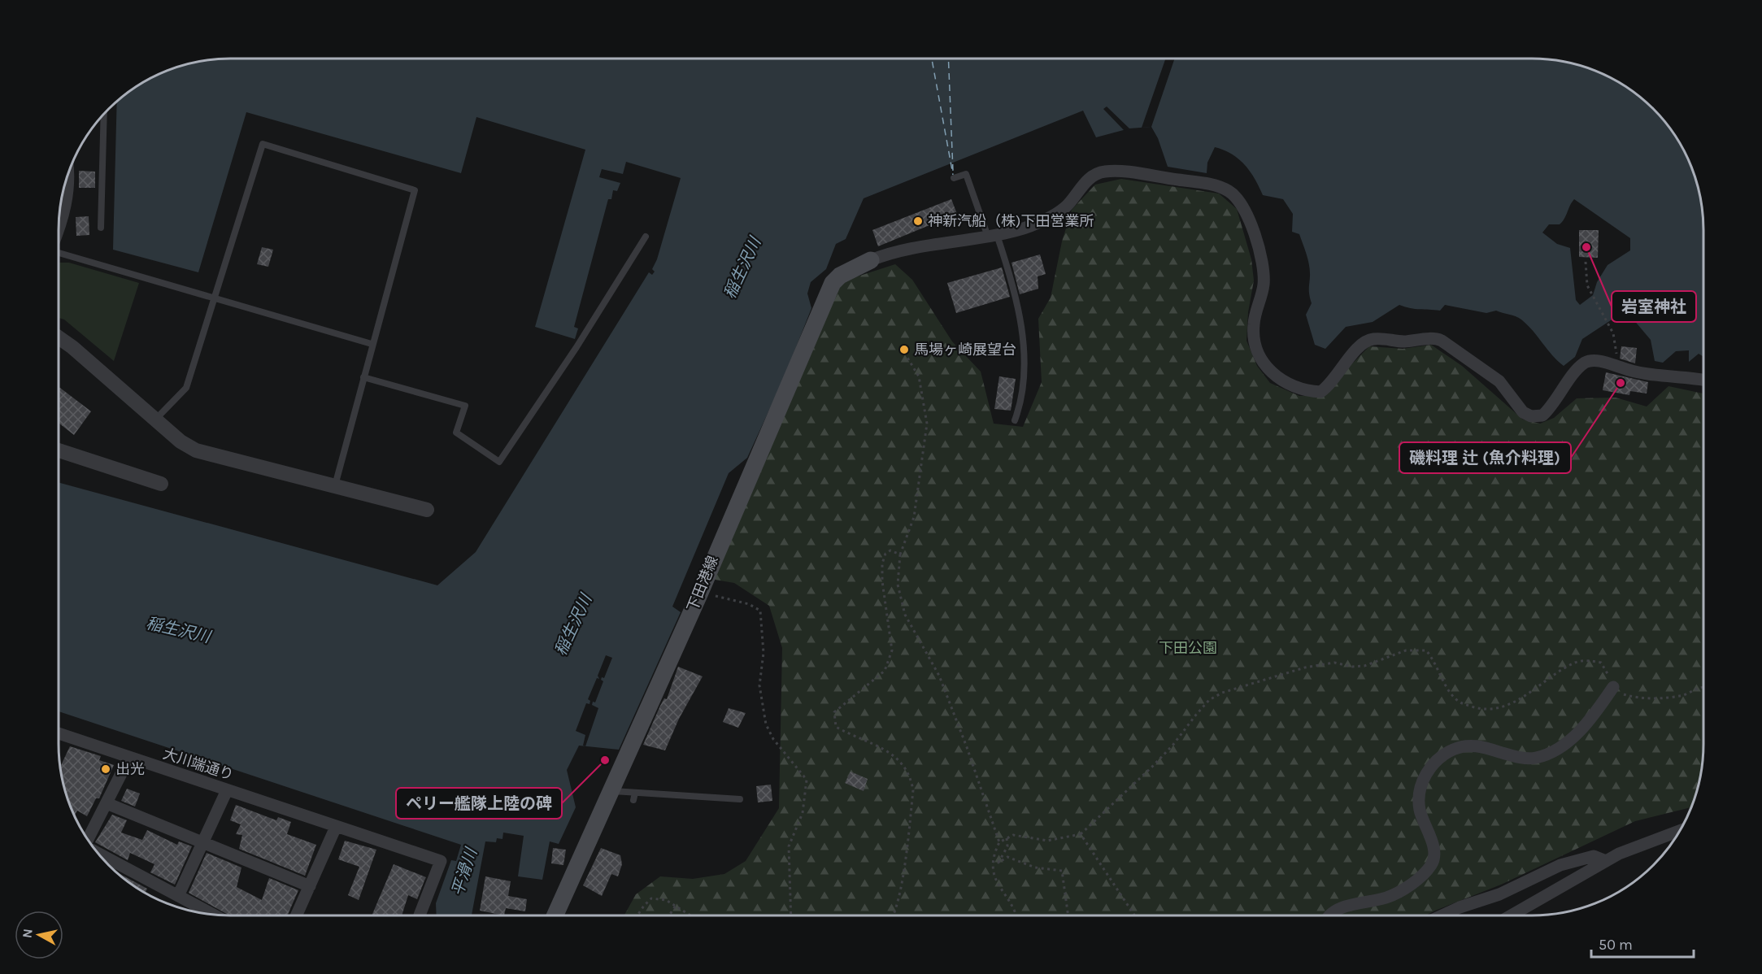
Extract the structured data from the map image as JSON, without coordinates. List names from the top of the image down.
{
  "streets": {
    "main road": ["下田港線"],
    "street": ["大川端通り"]
  },
  "water": ["稲生沢川", "平滑川"],
  "parks": ["下田公園"],
  "places": [
    "神新汽船（株)下田営業所",
    "岩室神社",
    "馬場ヶ崎展望台",
    "磯料理 辻 (魚介料理)",
    "ペリー艦隊上陸の碑",
    "出光"
  ],
  "scale_bar": "50 m",
  "north": "left"
}
